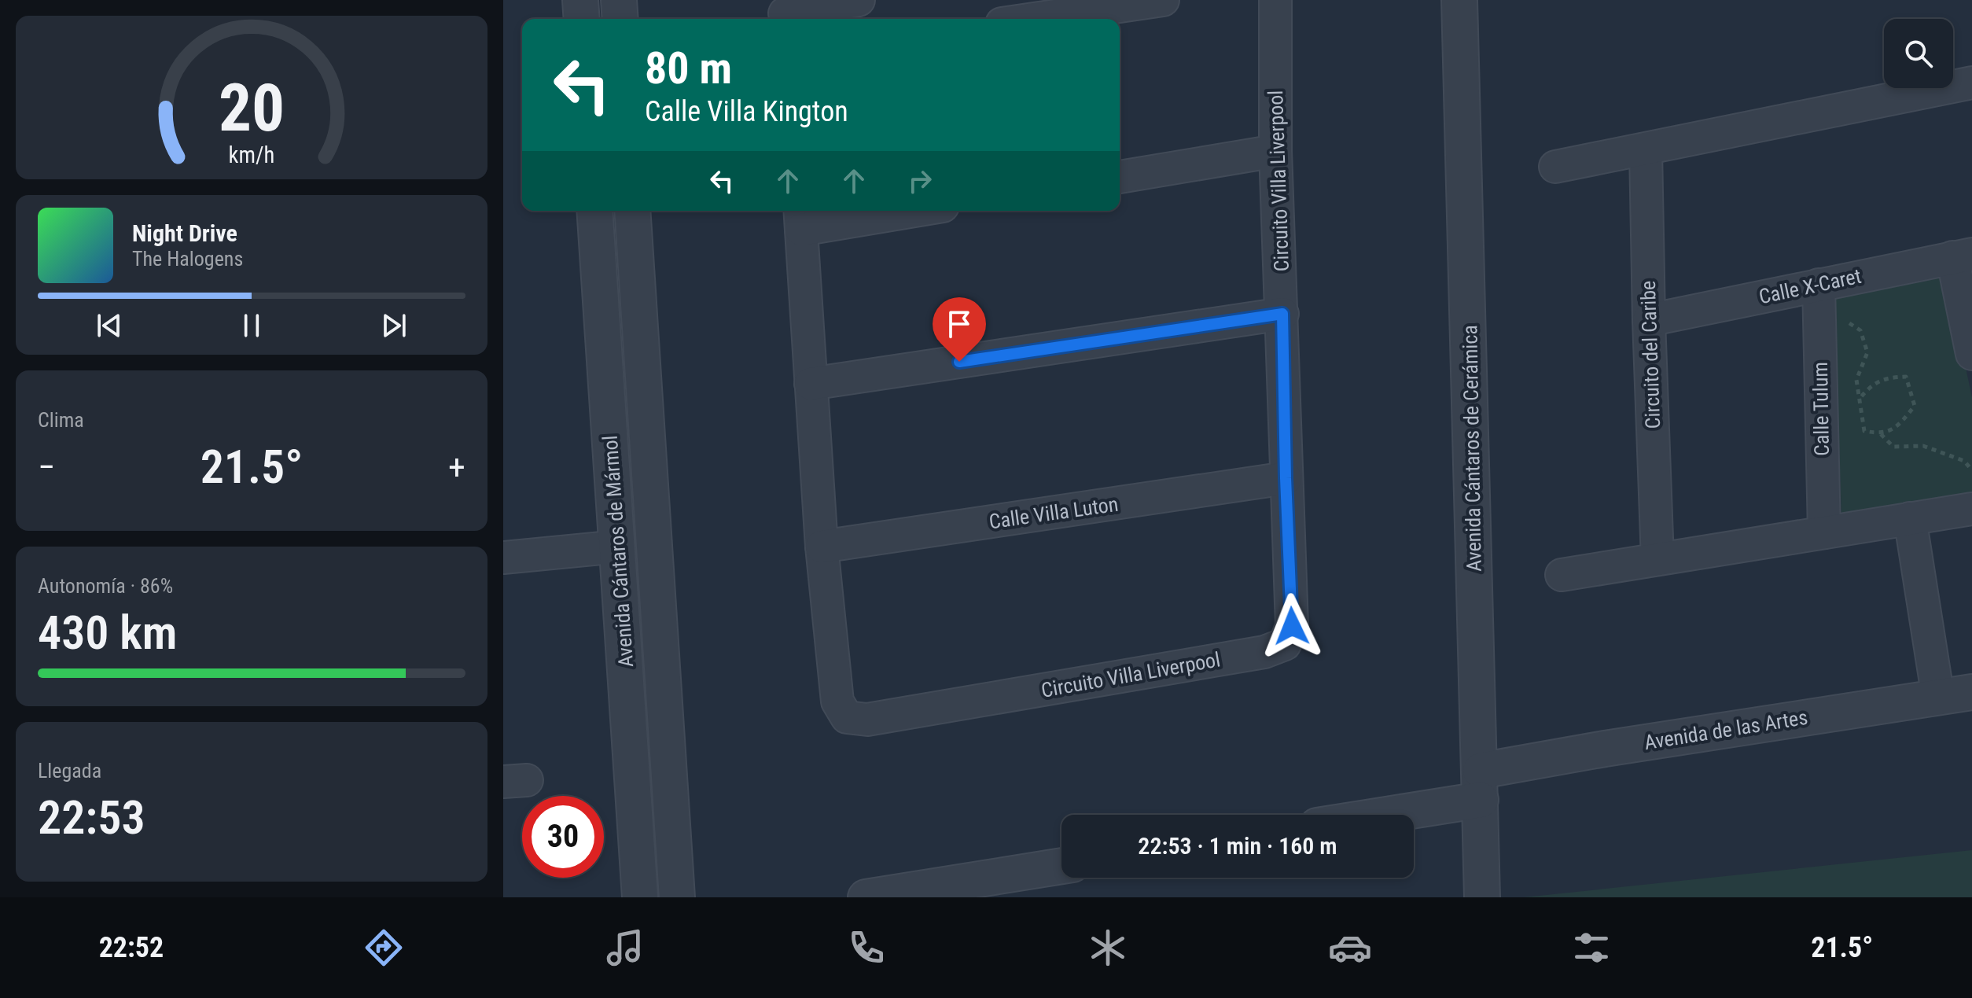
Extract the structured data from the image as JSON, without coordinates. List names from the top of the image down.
{
  "streets": {
    "street": [
      "Circuito Villa Liverpool",
      "Calle X-Caret",
      "Circuito del Caribe",
      "Calle Tulum",
      "Avenida Cántaros de Cerámica",
      "Calle Villa Luton",
      "Avenida Cántaros de Mármol",
      "Avenida de las Artes"
    ]
  },
  "crossings": [
    ["Circuito Villa Liverpool", "Calle Villa Luton"],
    ["Calle X-Caret", "Circuito del Caribe"],
    ["Calle X-Caret", "Calle Tulum"],
    ["Avenida Cántaros de Cerámica", "Avenida de las Artes"]
  ],
  "page": {
    "turn": ["80 m", "Calle Villa Kington"],
    "song": ["Night Drive", "The Halogens"],
    "tile": [
      "Clima",
      ["Autonomía · 86%", "430 km"],
      ["Llegada", "22:53"]
    ],
    "heat": ["−", "21.5°", "+"],
    "limit": "30",
    "trip": "22:53 · 1 min · 160 m",
    "tabs": ["22:52", "21.5°"],
    "gauge": ["20", "km/h"]
  }
}
